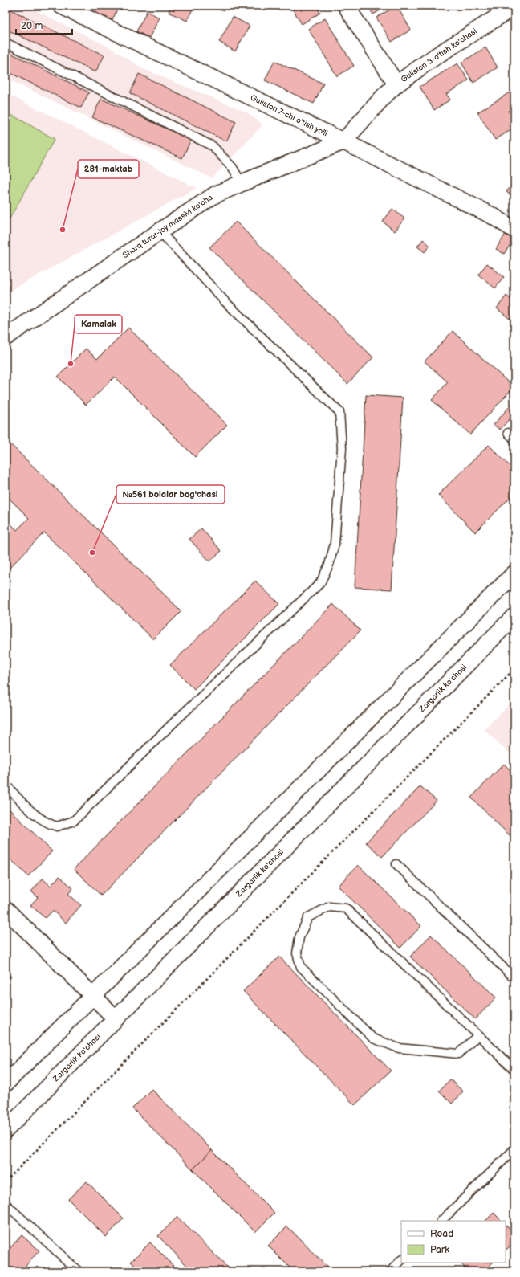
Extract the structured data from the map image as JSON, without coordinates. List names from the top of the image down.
{
  "streets": {
    "street": [
      "Guliston 3-o'tish ko'chasi",
      "Guliston 7-chi o'tish yo'li",
      "Sharq turar-joy massivi ko'cha",
      "Zargarlik ko'chasi"
    ]
  },
  "crossings": [
    ["Guliston 3-o'tish ko'chasi", "Guliston 7-chi o'tish yo'li"],
    ["Guliston 3-o'tish ko'chasi", "Sharq turar-joy massivi ko'cha"],
    ["Guliston 7-chi o'tish yo'li", "Sharq turar-joy massivi ko'cha"]
  ],
  "places": ["281-maktab", "Kamalak", "№561 bolalar bog'chasi"],
  "legend": ["Road", "Park"],
  "scale_bar": "20 m"
}
